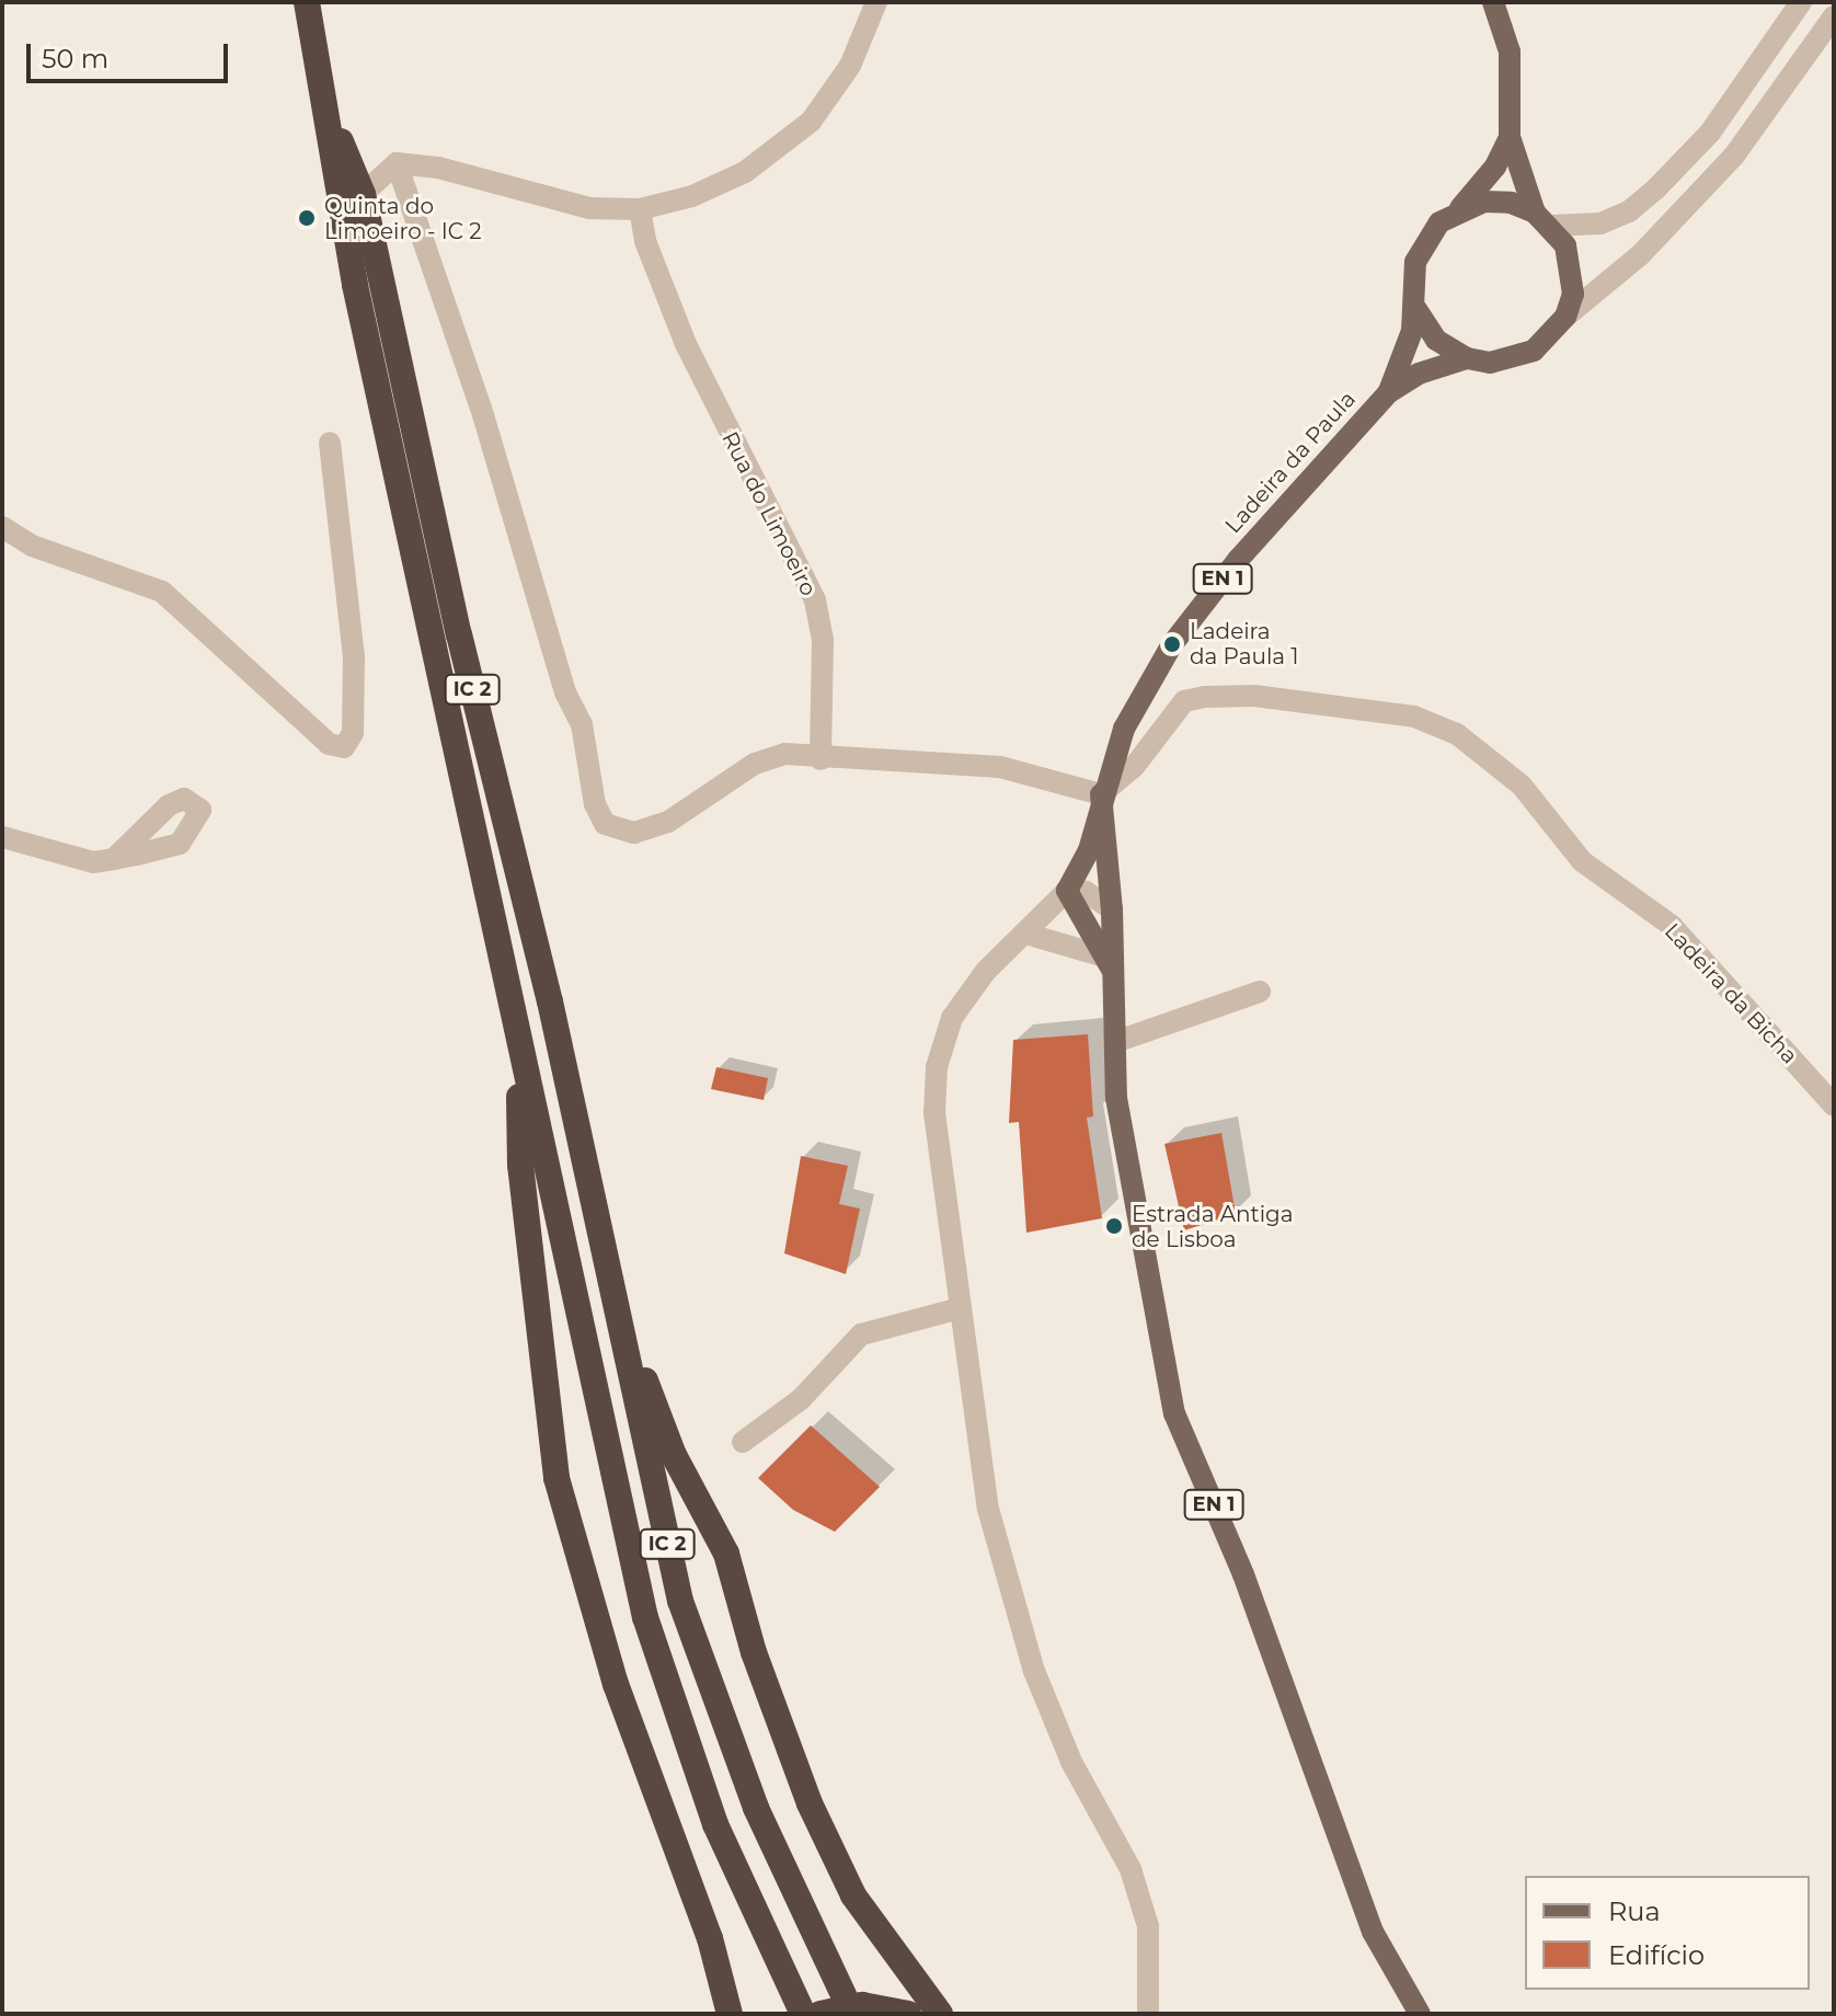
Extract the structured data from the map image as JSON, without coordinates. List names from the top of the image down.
{
  "streets": {
    "highway": ["IC 2"],
    "main road": ["Ladeira da Paula", "EN 1"],
    "street": ["Rua do Limoeiro", "Ladeira da Bicha"]
  },
  "crossings": [
    ["Ladeira da Paula", "EN 1"],
    ["Ladeira da Paula", "Ladeira da Bicha"],
    ["EN 1", "Ladeira da Bicha"]
  ],
  "places": ["Quinta do Limoeiro - IC 2", "Ladeira da Paula 1", "Estrada Antiga de Lisboa"],
  "legend": ["Rua", "Edifício"],
  "scale_bar": "50 m"
}
